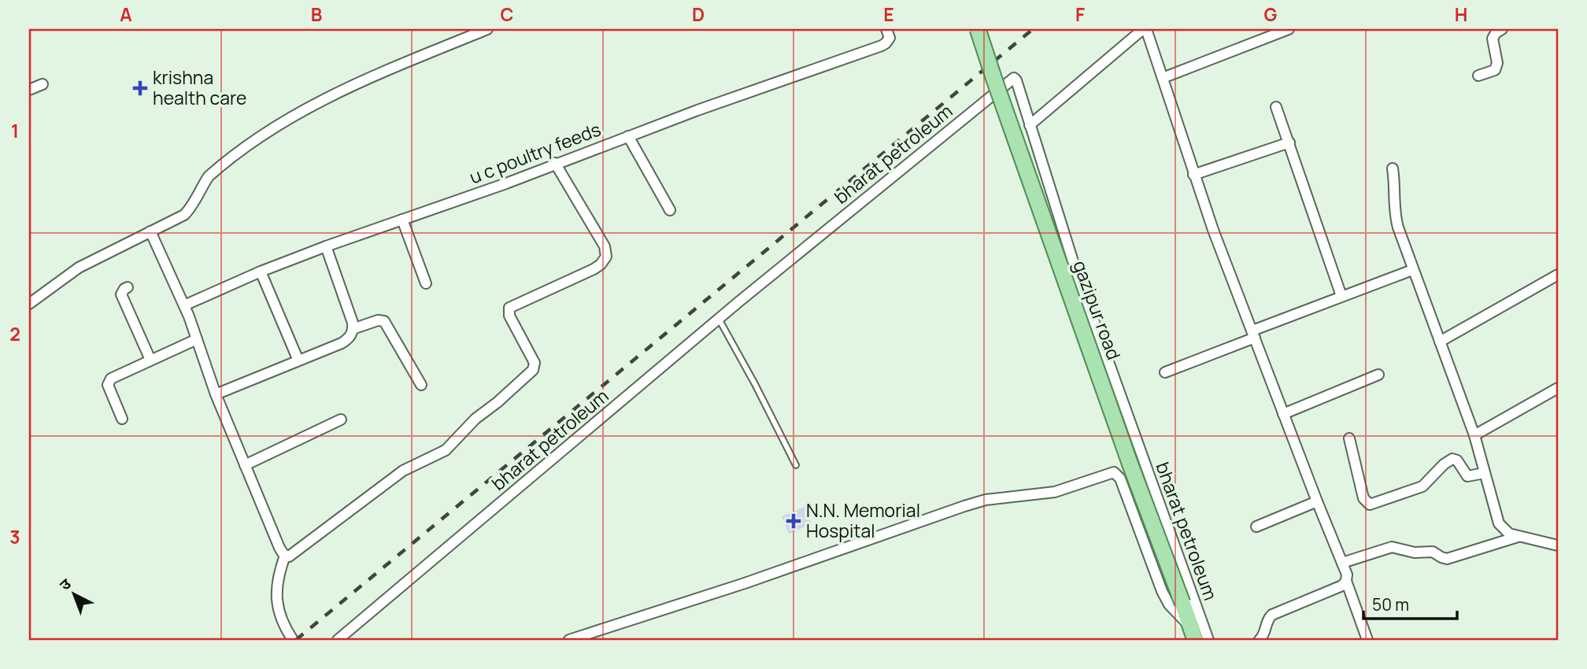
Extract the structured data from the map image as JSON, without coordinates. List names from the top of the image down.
{
  "streets": {
    "main road": ["gazipur road"],
    "street": ["u c poultry feeds", "bharat petroleum"]
  },
  "places": {
    "health": ["krishna health care", "N.N. Memorial Hospital"]
  },
  "scale_bar": "50 m",
  "north": "top left",
  "grid": {
    "columns": [
      "A",
      "B",
      "C",
      "D",
      "E",
      "F",
      "G",
      "H"
    ],
    "rows": ["1", "2", "3"]
  }
}
